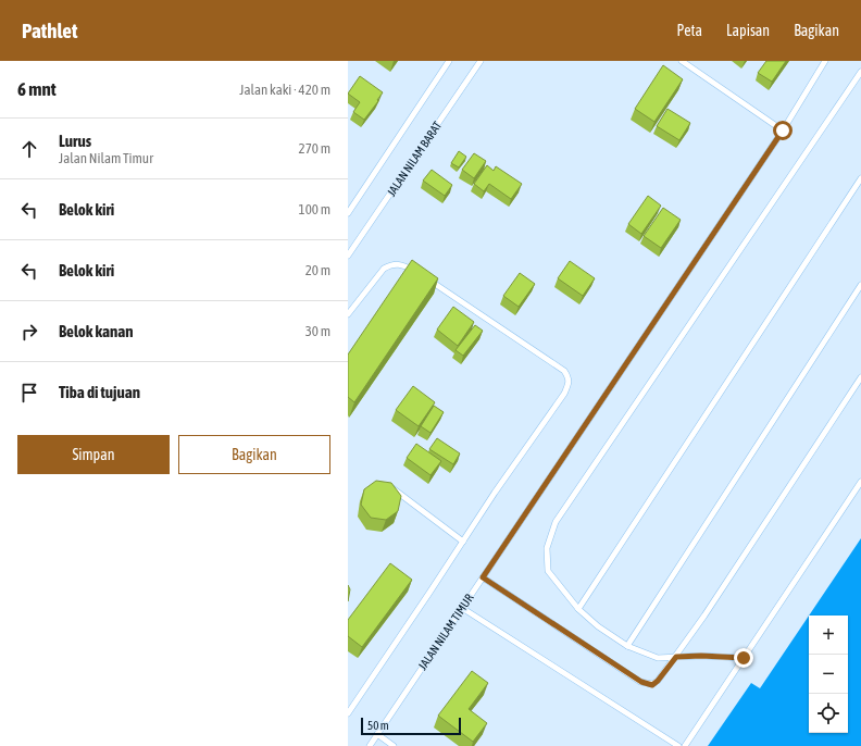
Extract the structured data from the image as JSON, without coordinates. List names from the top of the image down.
{
  "streets": {
    "lane": ["JALAN NILAM BARAT", "JALAN NILAM TIMUR"]
  },
  "scale_bar": "50 m",
  "page": {
    "header": "Pathlet",
    "nav": ["Peta", "Lapisan", "Bagikan"],
    "heading": ["6 mnt", "Jalan kaki · 420 m"],
    "list": [
      ["Lurus", "Jalan Nilam Timur", "270 m"],
      ["Belok kiri", "100 m"],
      ["Belok kiri", "20 m"],
      ["Belok kanan", "30 m"],
      "Tiba di tujuan"
    ],
    "buttons": ["Simpan", "Bagikan"],
    "map_buttons": ["+", "−"],
    "scale": "50 m"
  }
}
